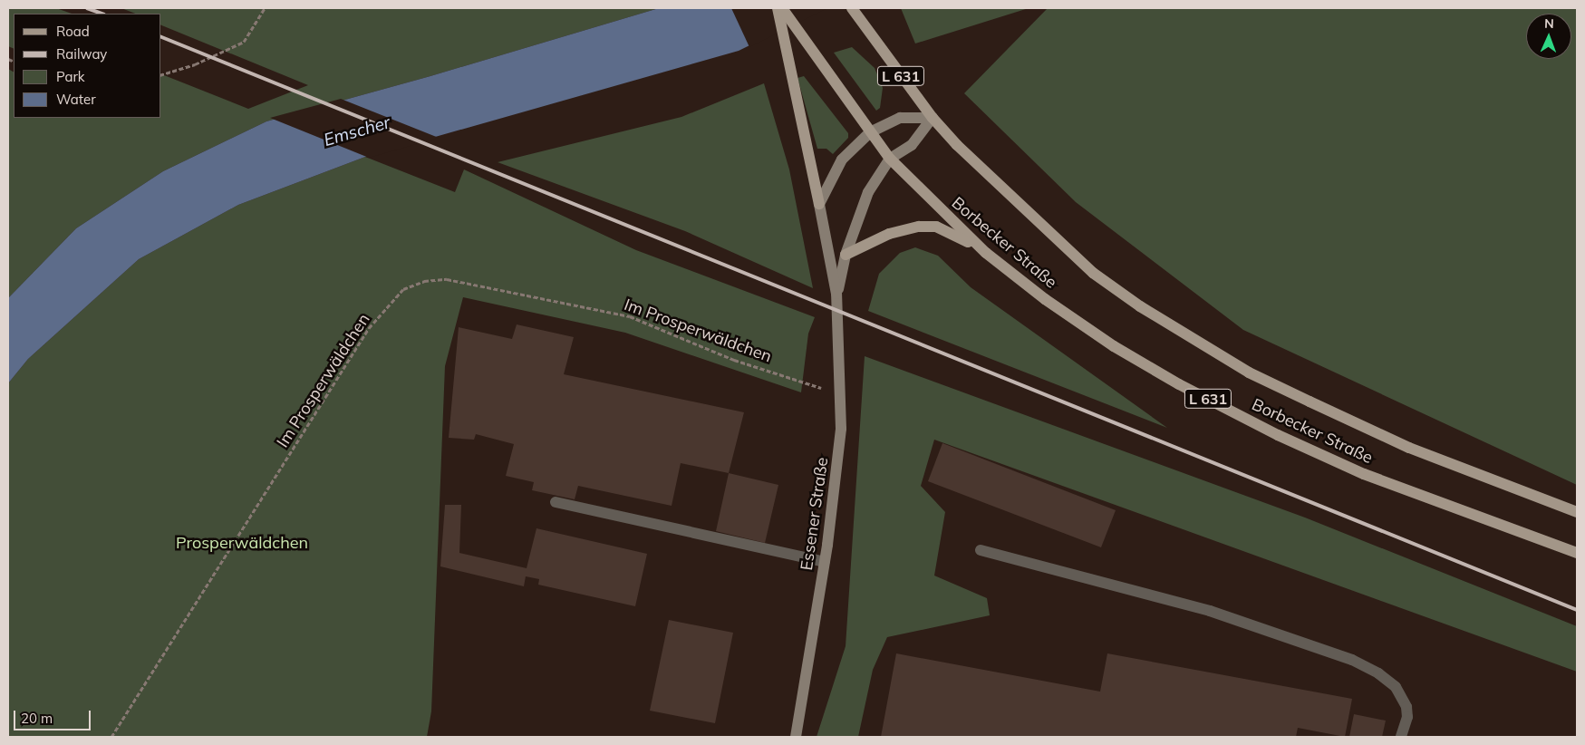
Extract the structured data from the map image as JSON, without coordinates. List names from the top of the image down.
{
  "streets": {
    "main road": ["L 631", "Borbecker Straße", "Essener Straße"],
    "path": ["Im Prosperwäldchen"]
  },
  "crossings": [
    ["L 631", "Borbecker Straße"],
    ["L 631", "Essener Straße"],
    ["Borbecker Straße", "Essener Straße"],
    ["Im Prosperwäldchen", "Essener Straße"]
  ],
  "water": ["Emscher"],
  "parks": ["Prosperwäldchen"],
  "legend": [
    "Road",
    "Railway",
    "Park",
    "Water"
  ],
  "scale_bar": "20 m",
  "north": "top"
}
